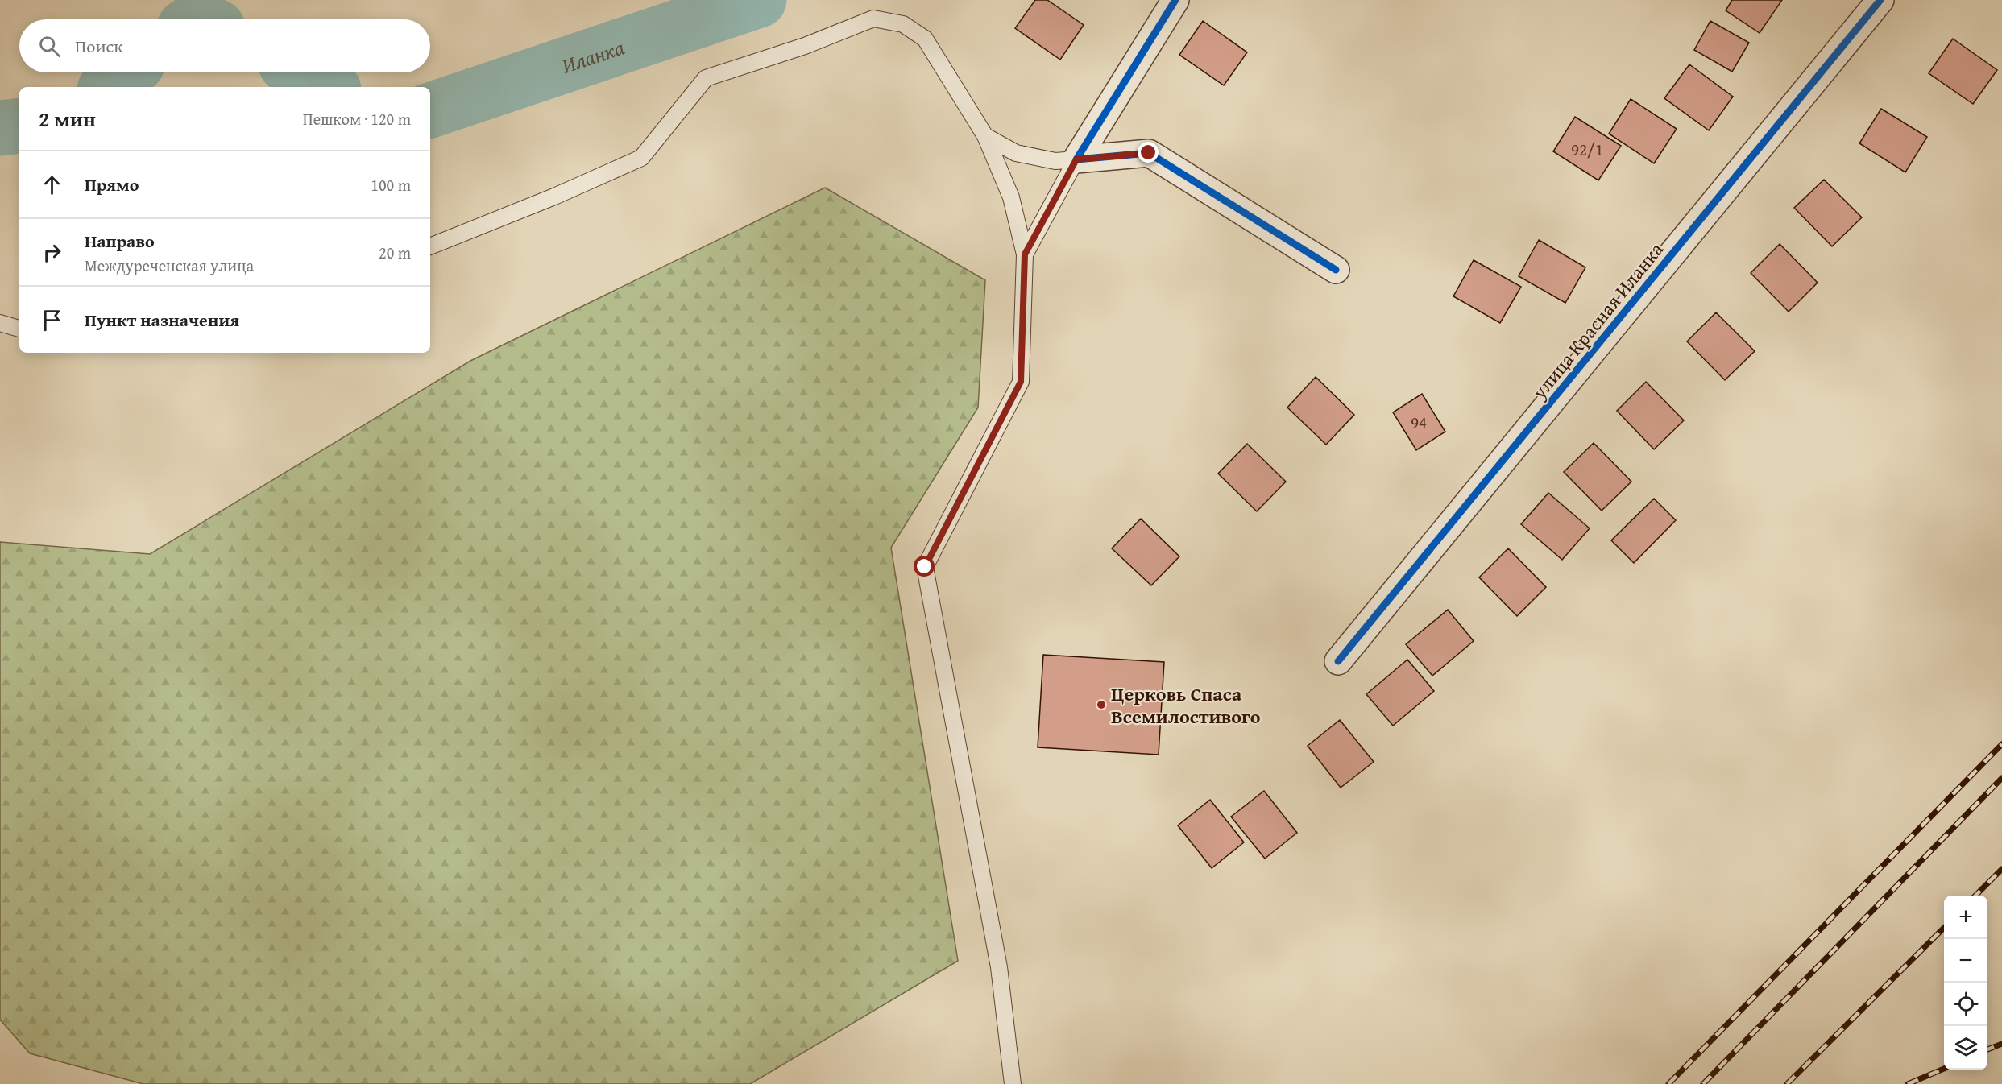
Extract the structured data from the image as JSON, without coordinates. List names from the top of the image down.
{
  "streets": {
    "street": ["улица Красная Иланка"]
  },
  "water": ["Иланка"],
  "places": ["Церковь Спаса Всемилостивого"],
  "house_numbers": ["92/1", "94"],
  "page": {
    "search": "Поиск",
    "heading": ["2 мин", "Пешком · 120 m"],
    "list": [
      ["Прямо", "100 m"],
      ["Направо", "Междуреченская улица", "20 m"],
      "Пункт назначения"
    ],
    "map_buttons": ["+", "−"]
  }
}
